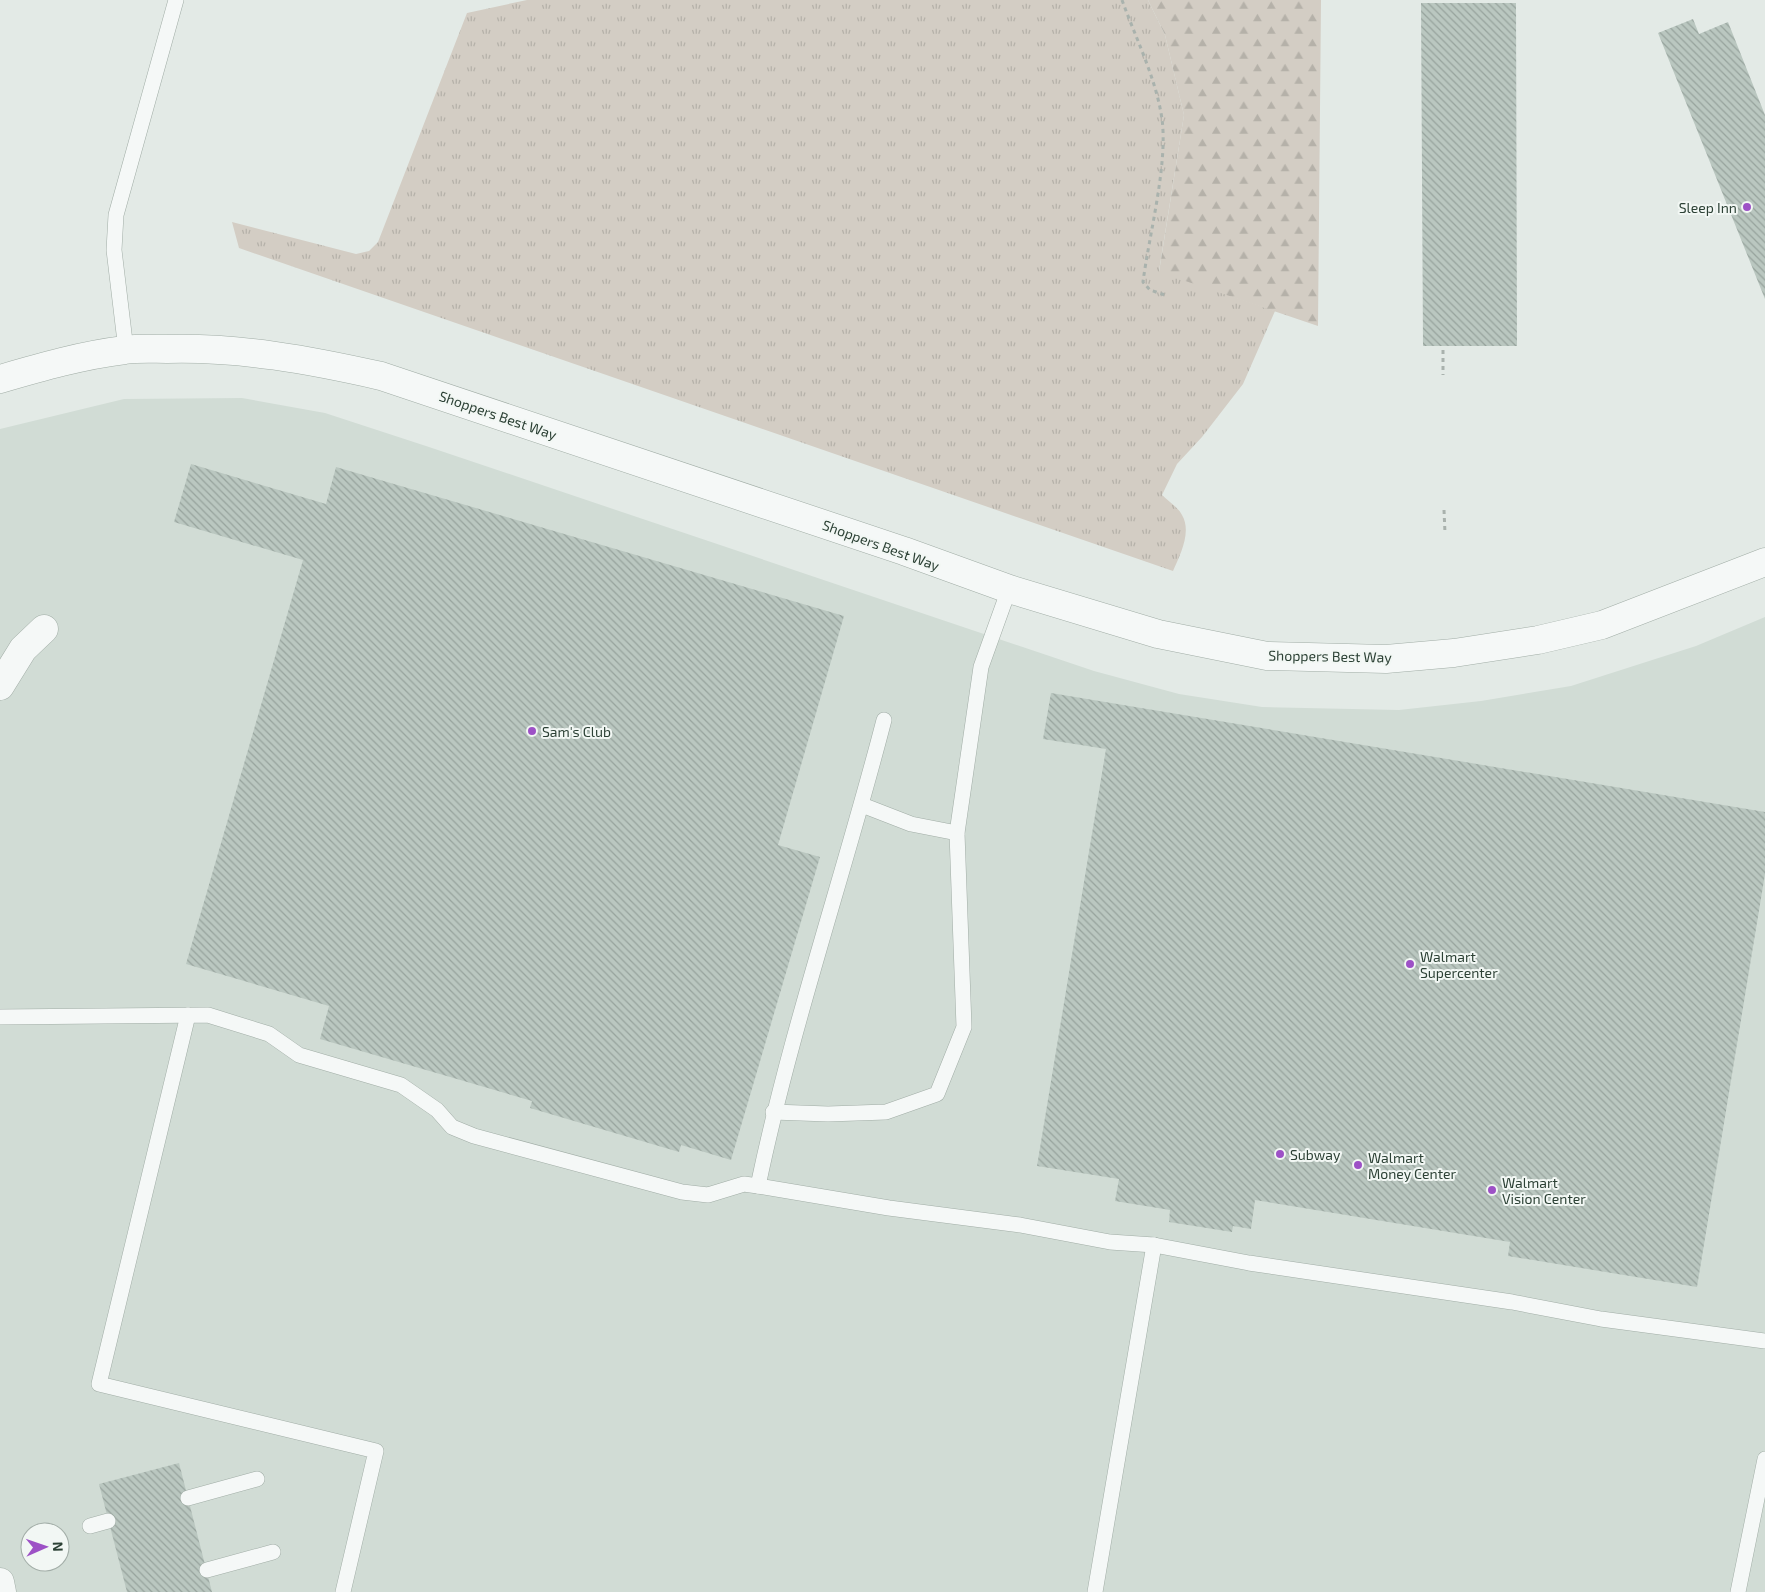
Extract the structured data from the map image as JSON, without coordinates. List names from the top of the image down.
{
  "streets": {
    "street": ["Shoppers Best Way"]
  },
  "places": [
    "Sleep Inn",
    "Sam's Club",
    "Walmart Supercenter",
    "Subway",
    "Walmart Money Center",
    "Walmart Vision Center"
  ],
  "north": "right"
}
